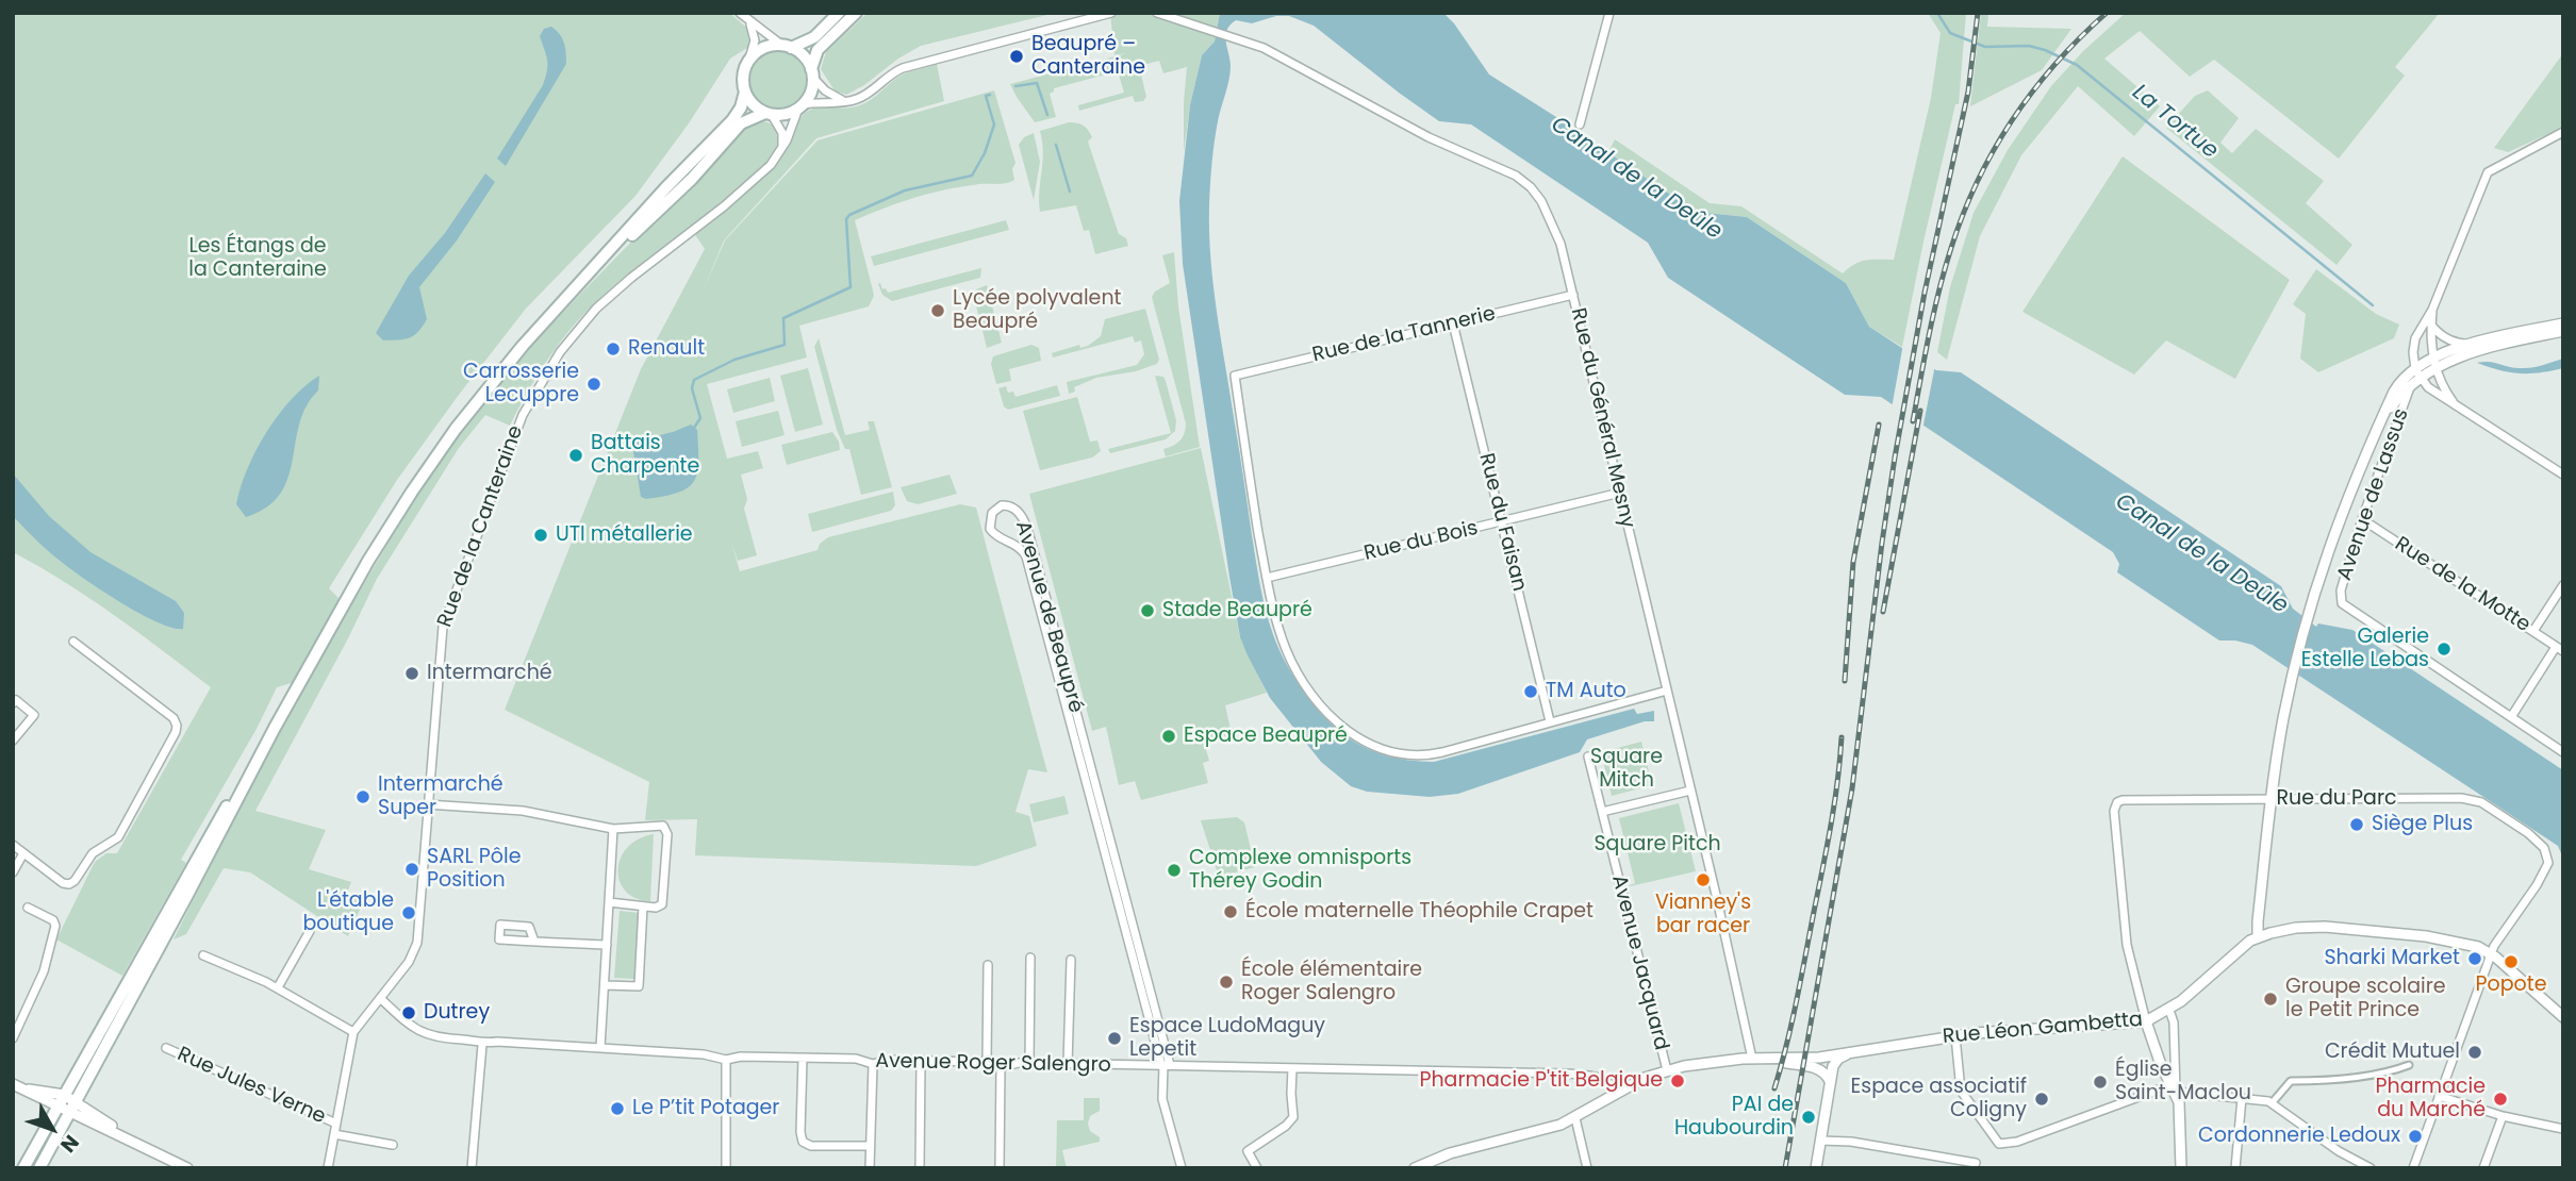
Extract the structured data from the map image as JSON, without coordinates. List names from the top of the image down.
{
  "streets": {
    "street": [
      "Rue de la Tannerie",
      "Rue du Général Mesny",
      "Avenue de Lassus",
      "Rue du Faisan",
      "Rue de la Canteraine",
      "Rue du Bois",
      "Rue de la Motte",
      "Avenue de Beaupré",
      "Rue du Parc",
      "Avenue Jacquard",
      "Rue Léon Gambetta",
      "Avenue Roger Salengro",
      "Rue Jules Verne"
    ]
  },
  "crossings": [
    ["Rue de la Tannerie", "Rue du Général Mesny"],
    ["Rue de la Tannerie", "Rue du Faisan"],
    ["Rue de la Tannerie", "Rue du Bois"],
    ["Rue du Général Mesny", "Rue du Bois"],
    ["Avenue de Lassus", "Rue de la Motte"],
    ["Rue du Faisan", "Rue du Bois"],
    ["Rue de la Canteraine", "Avenue Roger Salengro"],
    ["Avenue de Beaupré", "Avenue Roger Salengro"],
    ["Rue du Parc", "Rue Léon Gambetta"]
  ],
  "water": ["La Tortue", "Canal de la Deûle"],
  "parks": ["Les Étangs de la Canteraine", "Square Mitch", "Square Pitch"],
  "places": [
    "Beaupré – Canteraine",
    "Lycée polyvalent Beaupré",
    "Renault",
    "Carrosserie Lecuppre",
    "Battais Charpente",
    "UTI métallerie",
    "Stade Beaupré",
    "Galerie Estelle Lebas",
    "Intermarché",
    "TM Auto",
    "Espace Beaupré",
    "Intermarché Super",
    "Siège Plus",
    "SARL Pôle Position",
    "Complexe omnisports Thérey Godin",
    "Vianney's bar racer",
    "École maternelle Théophile Crapet",
    "L'étable boutique",
    "Sharki Market",
    "Popote",
    "École élémentaire Roger Salengro",
    "Groupe scolaire le Petit Prince",
    "Dutrey",
    "Espace LudoMaguy Lepetit",
    "Crédit Mutuel",
    "Pharmacie P'tit Belgique",
    "Église Saint-Maclou",
    "Espace associatif Coligny",
    "Pharmacie du Marché",
    "Le P’tit Potager",
    "PAI de Haubourdin",
    "Cordonnerie Ledoux"
  ],
  "north": "bottom right"
}
